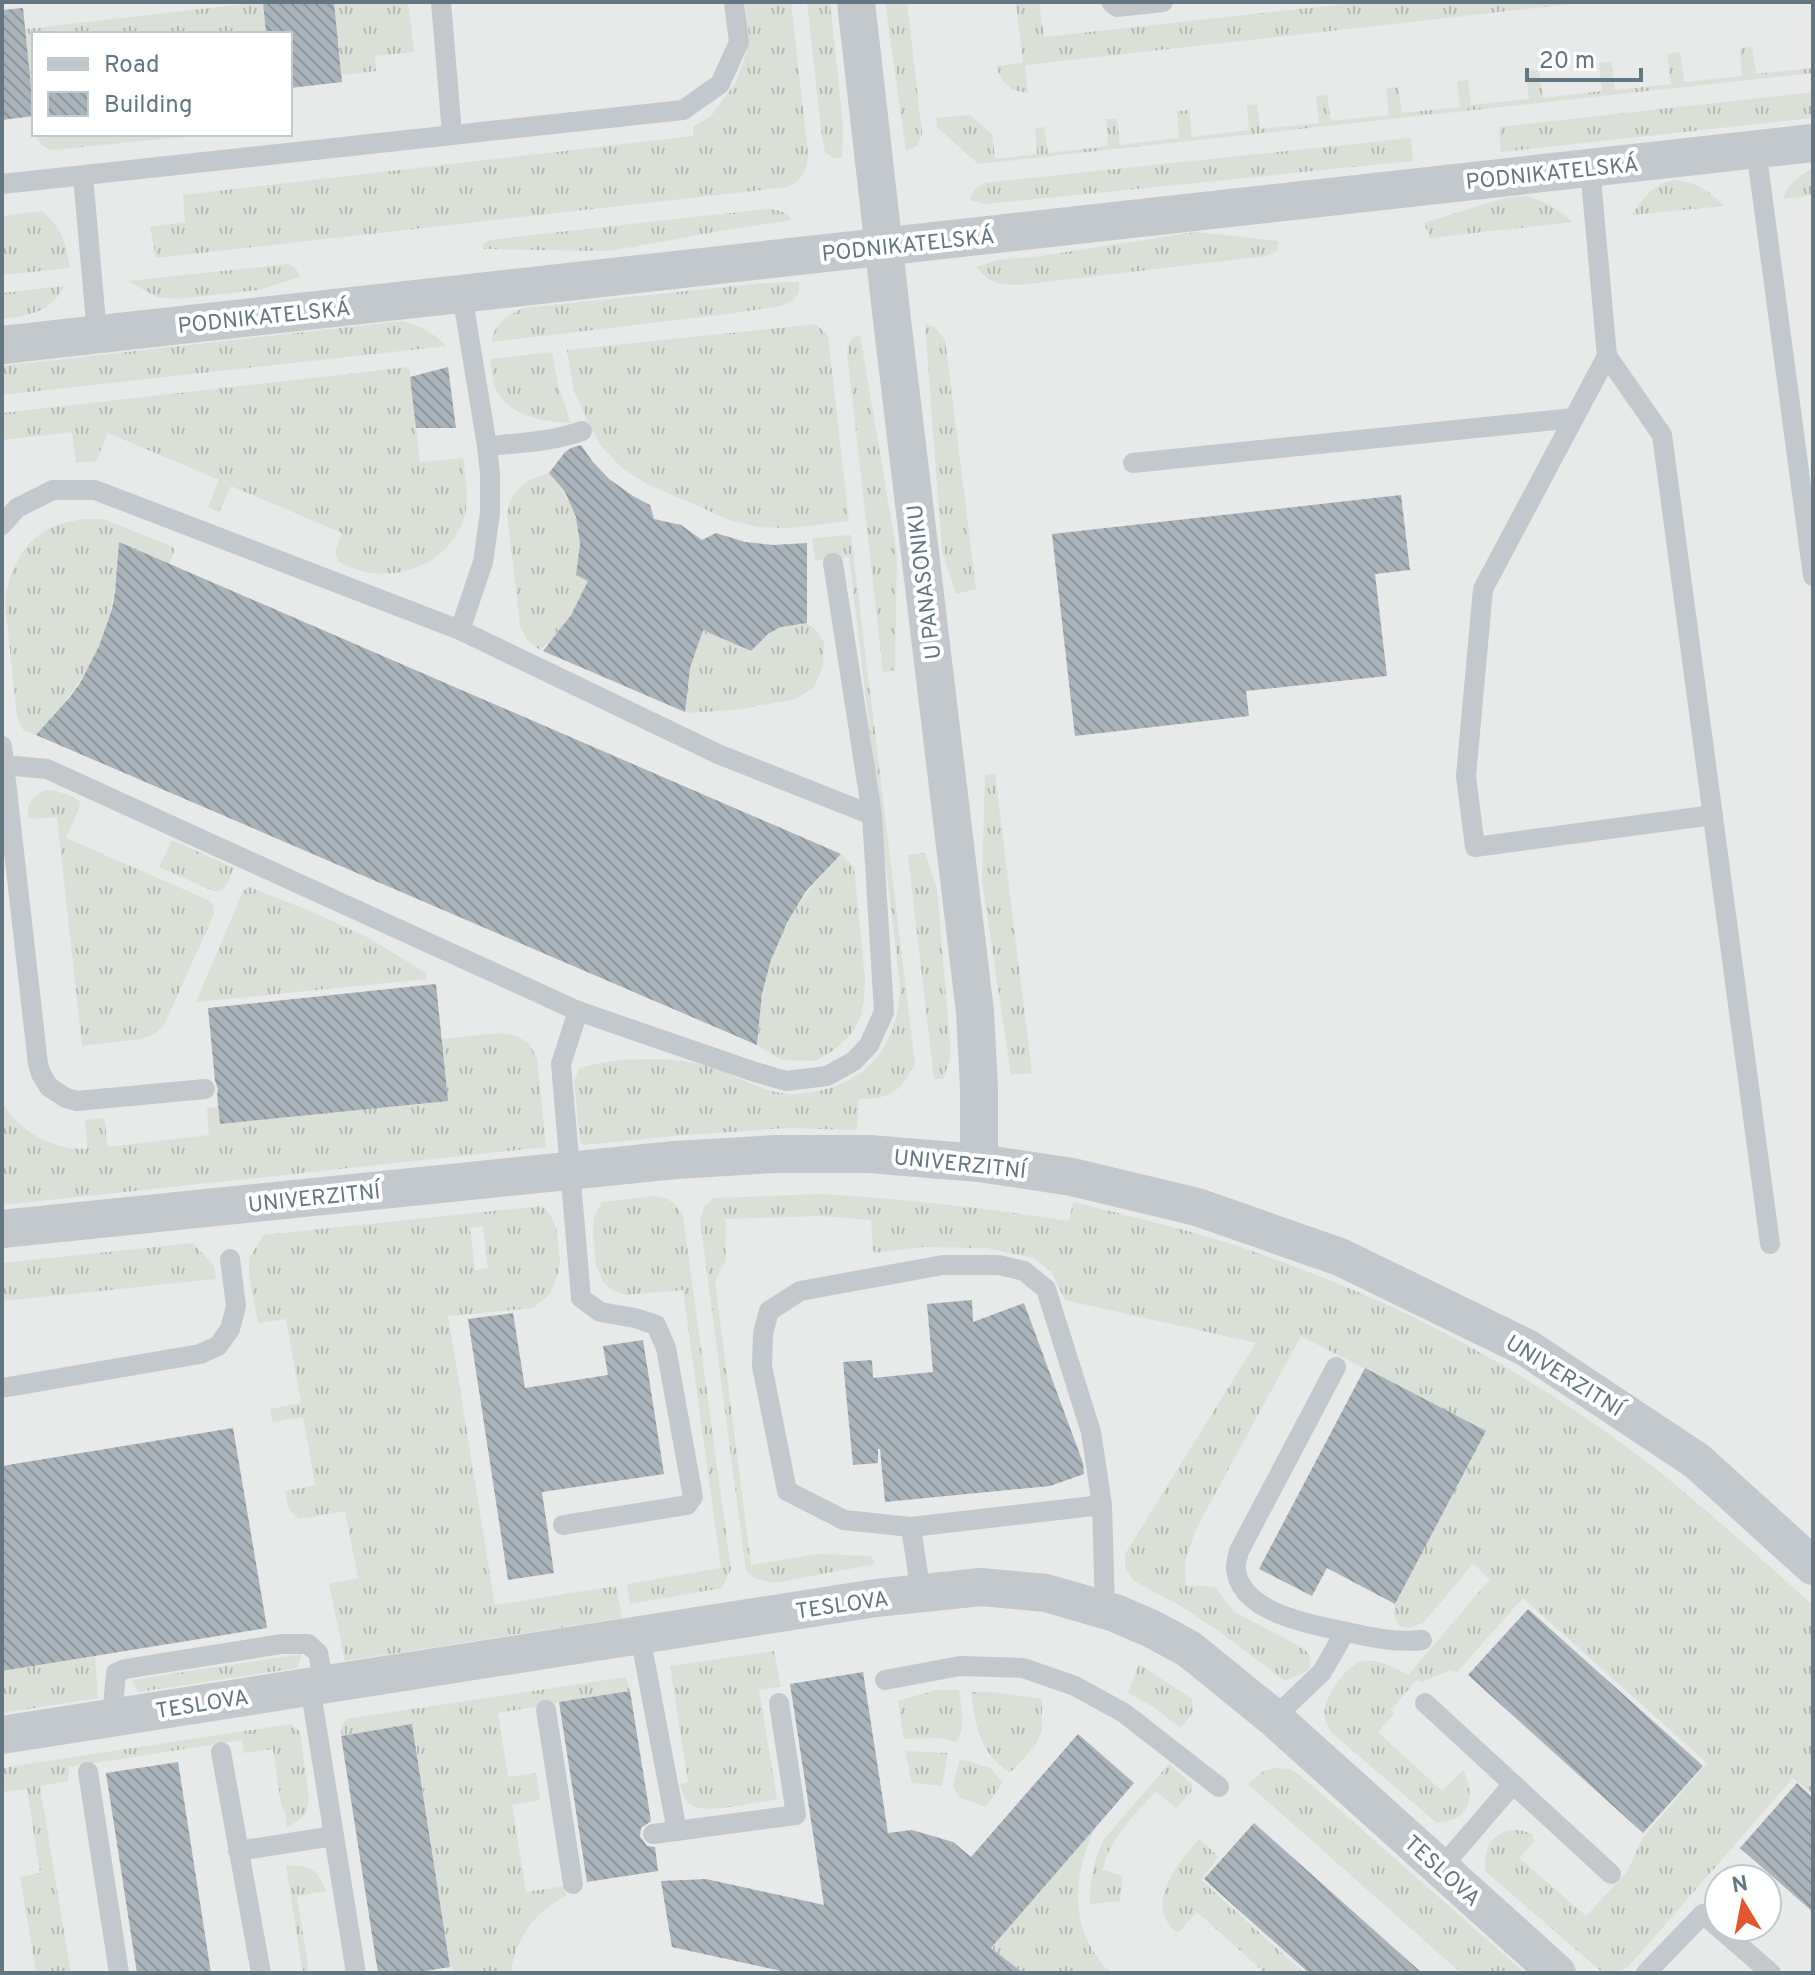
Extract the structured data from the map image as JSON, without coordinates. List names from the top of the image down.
{
  "streets": {
    "street": [
      "PODNIKATELSKÁ",
      "U PANASONIKU",
      "UNIVERZITNÍ",
      "TESLOVA"
    ]
  },
  "crossings": [
    ["PODNIKATELSKÁ", "U PANASONIKU"],
    ["U PANASONIKU", "UNIVERZITNÍ"]
  ],
  "legend": ["Road", "Building"],
  "scale_bar": "20 m",
  "north": "top"
}
